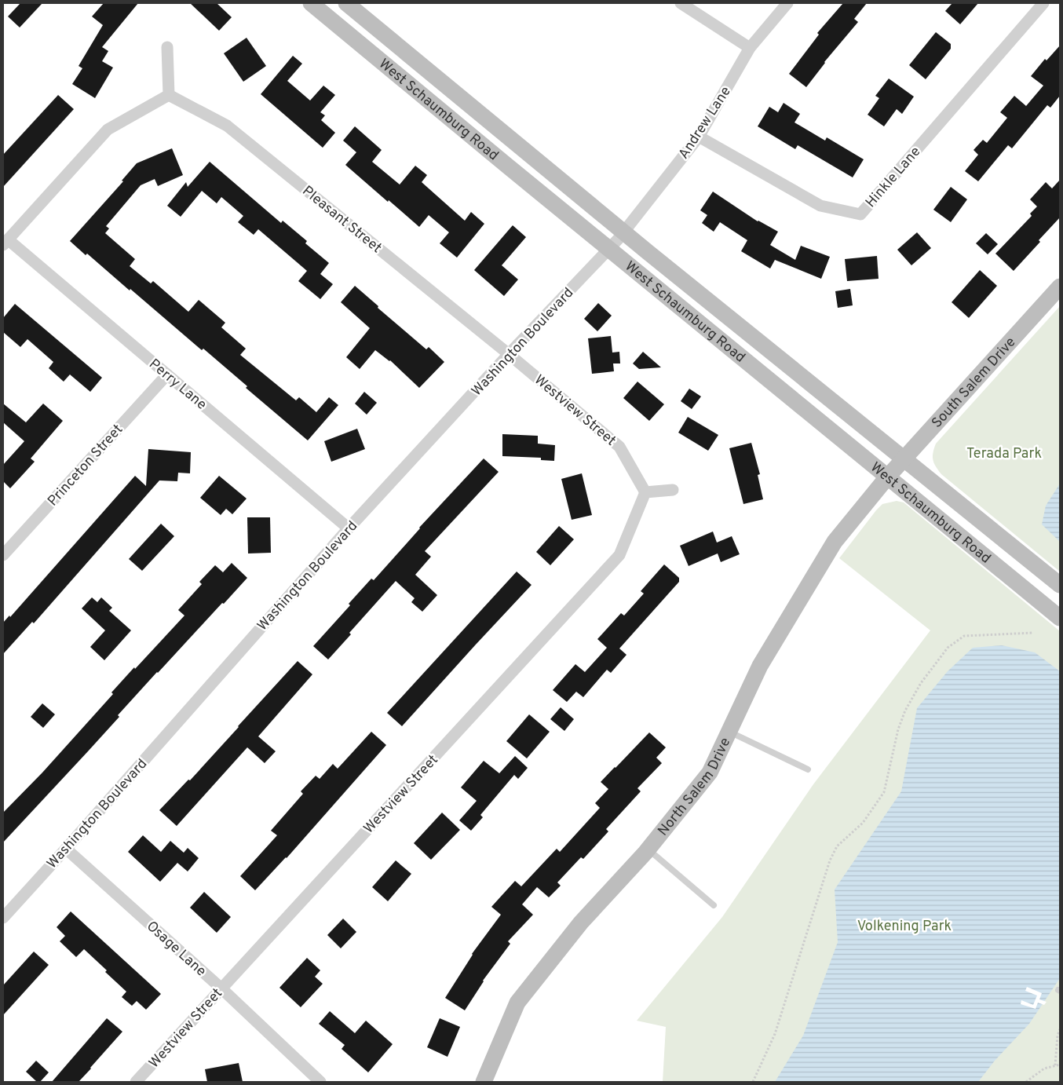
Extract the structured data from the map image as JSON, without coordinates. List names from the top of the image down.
{
  "streets": {
    "main road": ["West Schaumburg Road", "South Salem Drive", "North Salem Drive"],
    "street": [
      "Andrew Lane",
      "Hinkle Lane",
      "Pleasant Street",
      "Washington Boulevard",
      "Perry Lane",
      "Westview Street",
      "Princeton Street",
      "Osage Lane"
    ]
  },
  "crossings": [
    ["West Schaumburg Road", "Andrew Lane"],
    ["West Schaumburg Road", "Washington Boulevard"],
    ["West Schaumburg Road", "South Salem Drive"],
    ["West Schaumburg Road", "North Salem Drive"],
    ["Andrew Lane", "Hinkle Lane"],
    ["Andrew Lane", "Washington Boulevard"],
    ["Pleasant Street", "Washington Boulevard"],
    ["Pleasant Street", "Westview Street"],
    ["Washington Boulevard", "Perry Lane"],
    ["Washington Boulevard", "Westview Street"],
    ["Washington Boulevard", "Osage Lane"],
    ["South Salem Drive", "North Salem Drive"],
    ["Perry Lane", "Princeton Street"],
    ["Westview Street", "Osage Lane"]
  ],
  "parks": ["Terada Park", "Volkening Park"]
}
